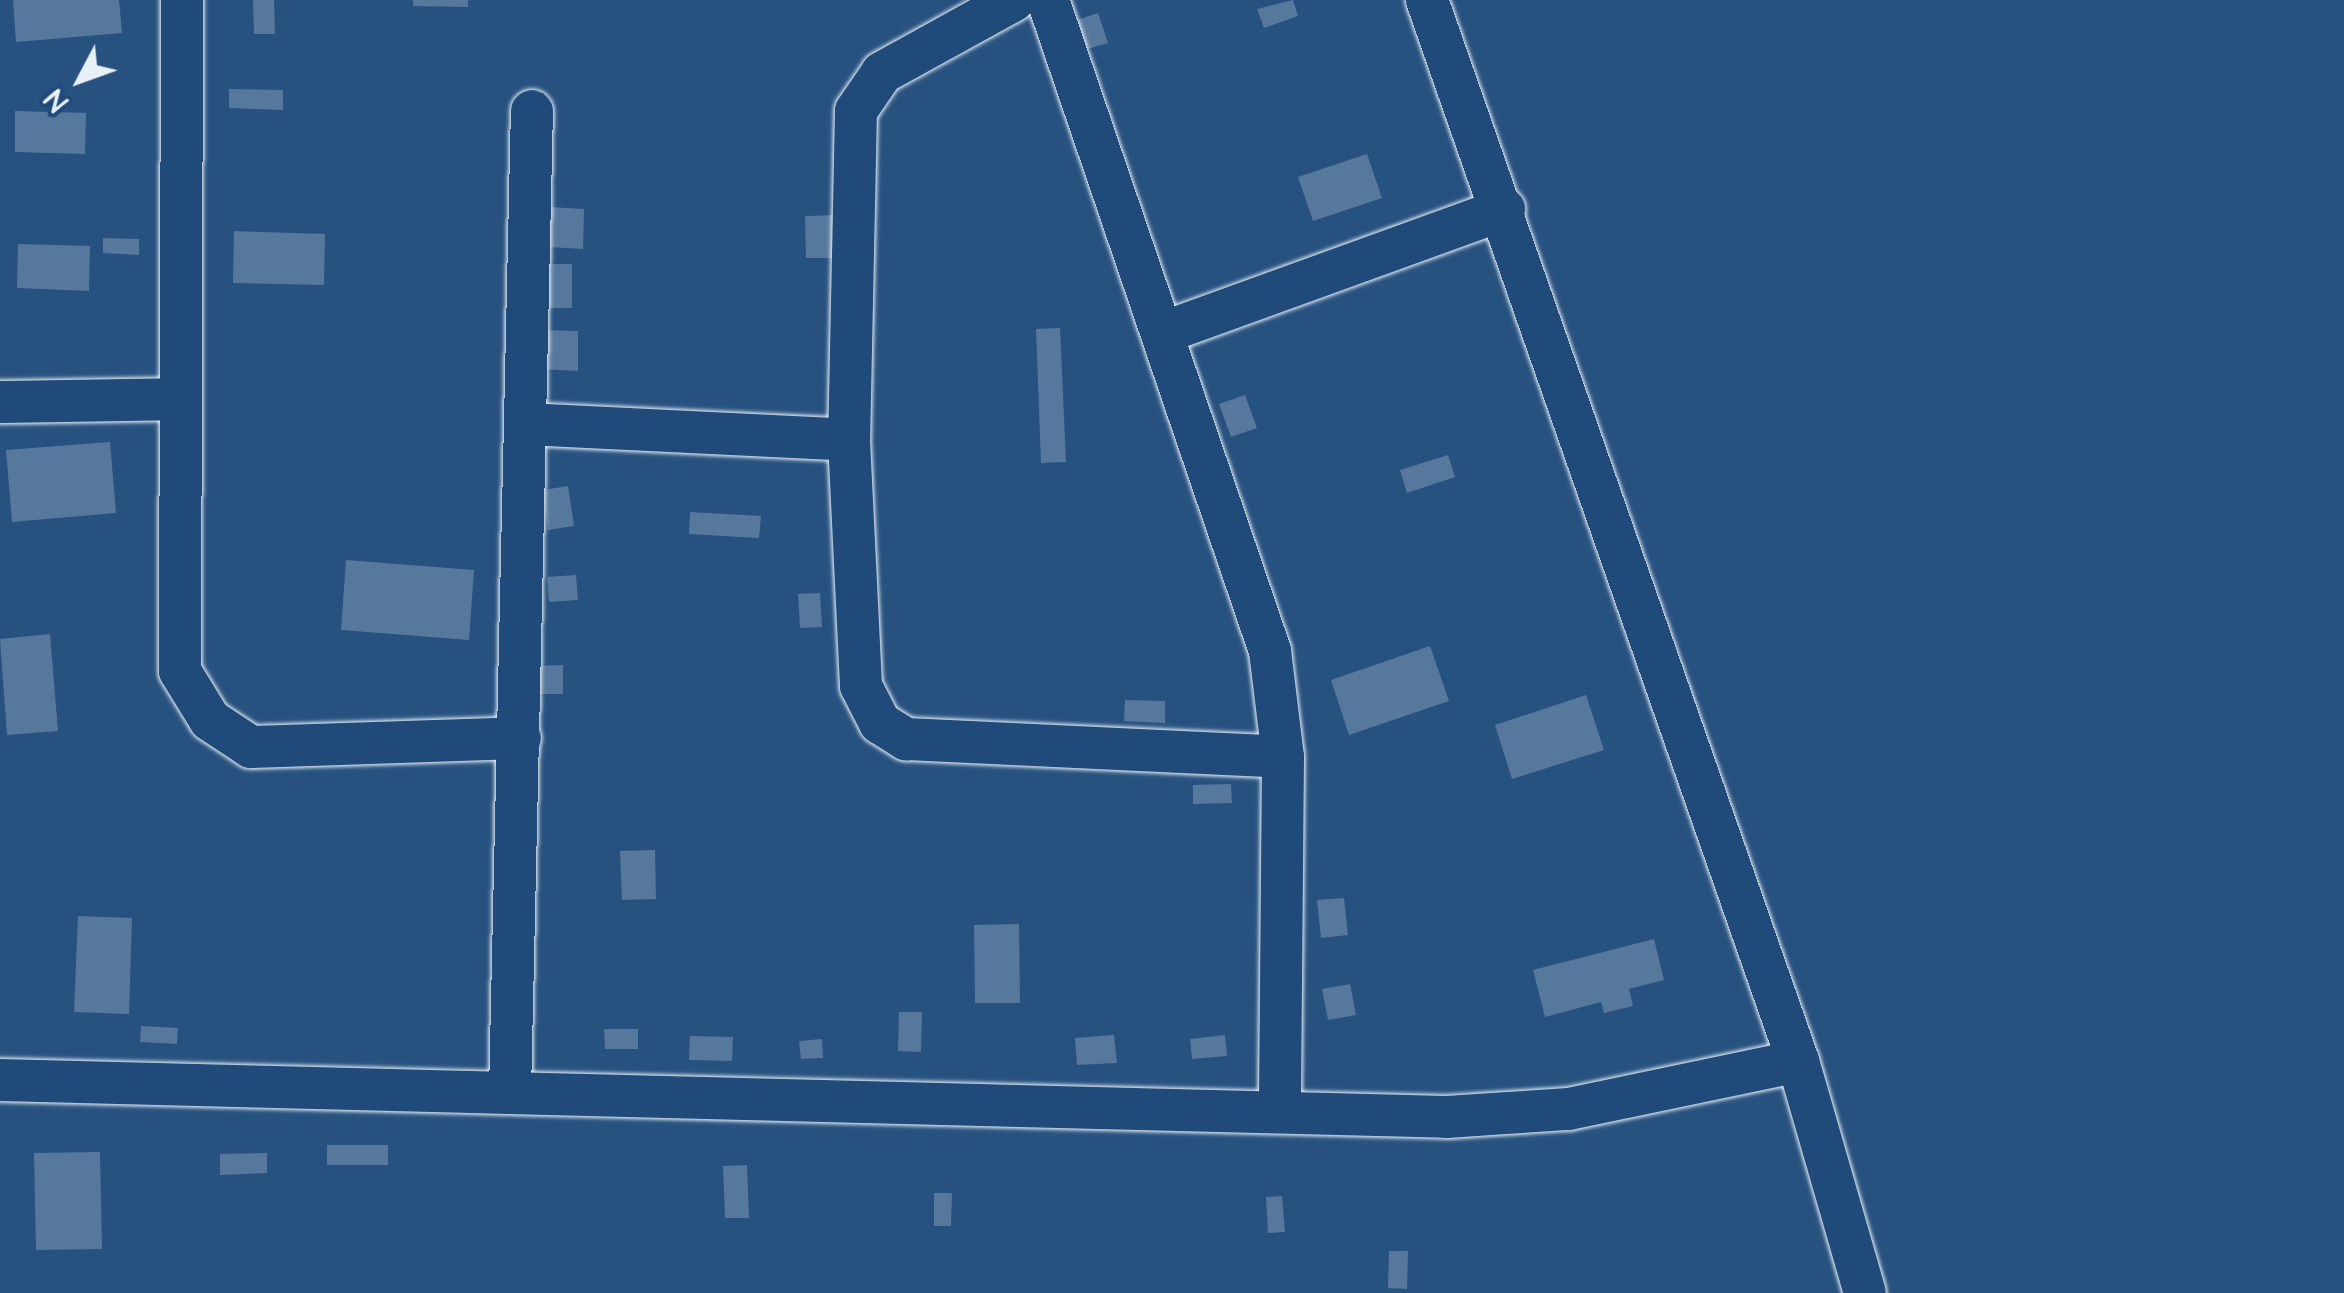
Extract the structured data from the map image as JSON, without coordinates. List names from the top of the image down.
{
  "north": "bottom left"
}
